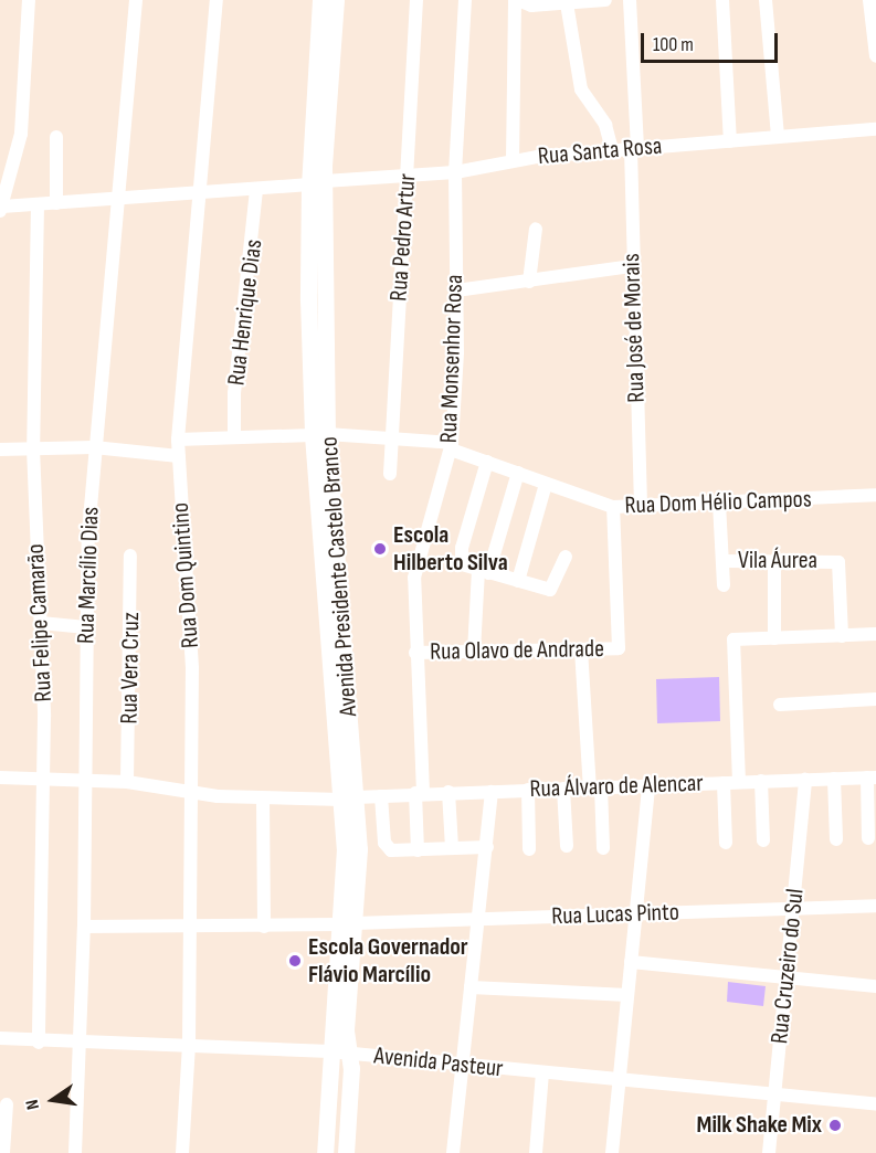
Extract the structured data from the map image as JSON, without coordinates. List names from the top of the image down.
{
  "streets": {
    "main road": ["Avenida Presidente Castelo Branco"],
    "street": [
      "Rua Santa Rosa",
      "Rua Pedro Artur",
      "Rua Henrique Dias",
      "Rua José de Morais",
      "Rua Monsenhor Rosa",
      "Rua Dom Hélio Campos",
      "Vila Áurea",
      "Rua Marcílio Dias",
      "Rua Dom Quintino",
      "Rua Felipe Camarão",
      "Rua Olavo de Andrade",
      "Rua Vera Cruz",
      "Rua Álvaro de Alencar",
      "Rua Lucas Pinto",
      "Rua Cruzeiro do Sul",
      "Avenida Pasteur"
    ]
  },
  "crossings": [
    ["Rua Santa Rosa", "Rua Pedro Artur"],
    ["Rua Santa Rosa", "Rua Henrique Dias"],
    ["Rua Santa Rosa", "Rua José de Morais"],
    ["Rua Santa Rosa", "Rua Monsenhor Rosa"],
    ["Rua Santa Rosa", "Rua Marcílio Dias"],
    ["Rua Santa Rosa", "Rua Dom Quintino"],
    ["Rua Santa Rosa", "Avenida Presidente Castelo Branco"],
    ["Rua Santa Rosa", "Rua Felipe Camarão"],
    ["Rua Pedro Artur", "Rua Dom Hélio Campos"],
    ["Rua Henrique Dias", "Rua Dom Hélio Campos"],
    ["Rua José de Morais", "Rua Dom Hélio Campos"],
    ["Rua Monsenhor Rosa", "Rua Dom Hélio Campos"],
    ["Rua Monsenhor Rosa", "Rua Olavo de Andrade"],
    ["Rua Monsenhor Rosa", "Rua Álvaro de Alencar"],
    ["Rua Dom Hélio Campos", "Rua Dom Quintino"],
    ["Rua Dom Hélio Campos", "Avenida Presidente Castelo Branco"],
    ["Rua Dom Hélio Campos", "Rua Olavo de Andrade"],
    ["Rua Marcílio Dias", "Rua Álvaro de Alencar"],
    ["Rua Marcílio Dias", "Rua Lucas Pinto"],
    ["Rua Marcílio Dias", "Avenida Pasteur"],
    ["Rua Dom Quintino", "Rua Álvaro de Alencar"],
    ["Rua Dom Quintino", "Rua Lucas Pinto"],
    ["Rua Dom Quintino", "Avenida Pasteur"],
    ["Avenida Presidente Castelo Branco", "Rua Álvaro de Alencar"],
    ["Avenida Presidente Castelo Branco", "Rua Lucas Pinto"],
    ["Avenida Presidente Castelo Branco", "Avenida Pasteur"],
    ["Rua Felipe Camarão", "Rua Álvaro de Alencar"],
    ["Rua Felipe Camarão", "Avenida Pasteur"],
    ["Rua Vera Cruz", "Rua Álvaro de Alencar"],
    ["Rua Álvaro de Alencar", "Rua Cruzeiro do Sul"],
    ["Rua Lucas Pinto", "Rua Cruzeiro do Sul"],
    ["Rua Cruzeiro do Sul", "Avenida Pasteur"]
  ],
  "places": ["Escola Hilberto Silva", "Escola Governador Flávio Marcílio", "Milk Shake Mix"],
  "scale_bar": "100 m",
  "north": "left"
}
